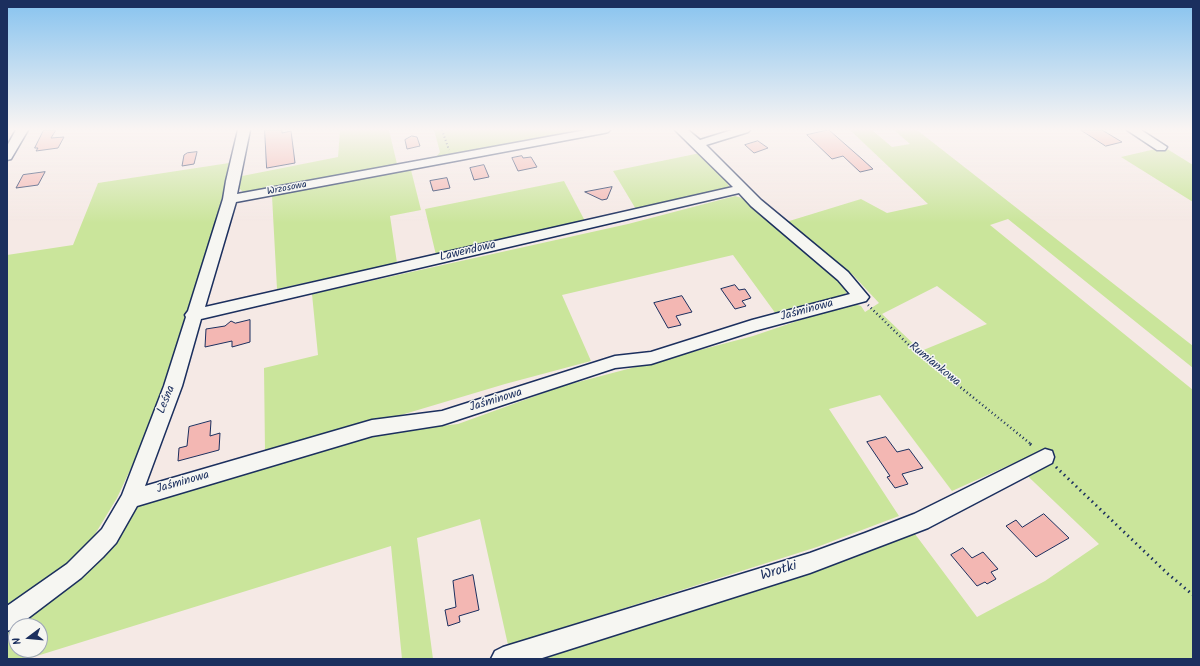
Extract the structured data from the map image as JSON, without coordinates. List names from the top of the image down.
{
  "streets": {
    "street": [
      "Wrzosowa",
      "Lawendowa",
      "Jaśminowa",
      "Leśna",
      "Wrotki"
    ],
    "path": ["Rumiankowa"]
  },
  "crossings": [
    ["Wrzosowa", "Leśna"],
    ["Lawendowa", "Leśna"],
    ["Jaśminowa", "Rumiankowa"],
    ["Jaśminowa", "Leśna"],
    ["Rumiankowa", "Wrotki"]
  ],
  "north": "left"
}
